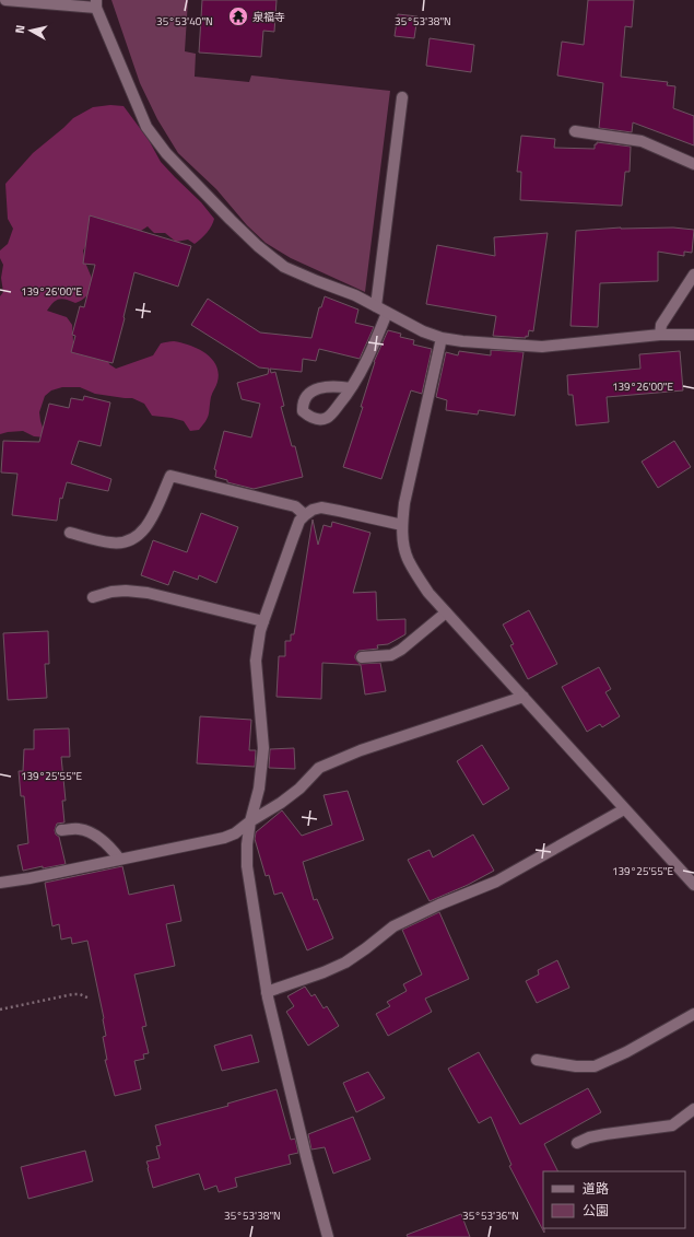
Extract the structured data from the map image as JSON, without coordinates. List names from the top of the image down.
{
  "places": {
    "temple": ["泉福寺"]
  },
  "legend": ["道路", "公園"],
  "north": "left",
  "coordinates": [
    "35°53'40\"N",
    "35°53'38\"N",
    "139°26'00\"E",
    "139°25'55\"E",
    "35°53'36\"N"
  ]
}
